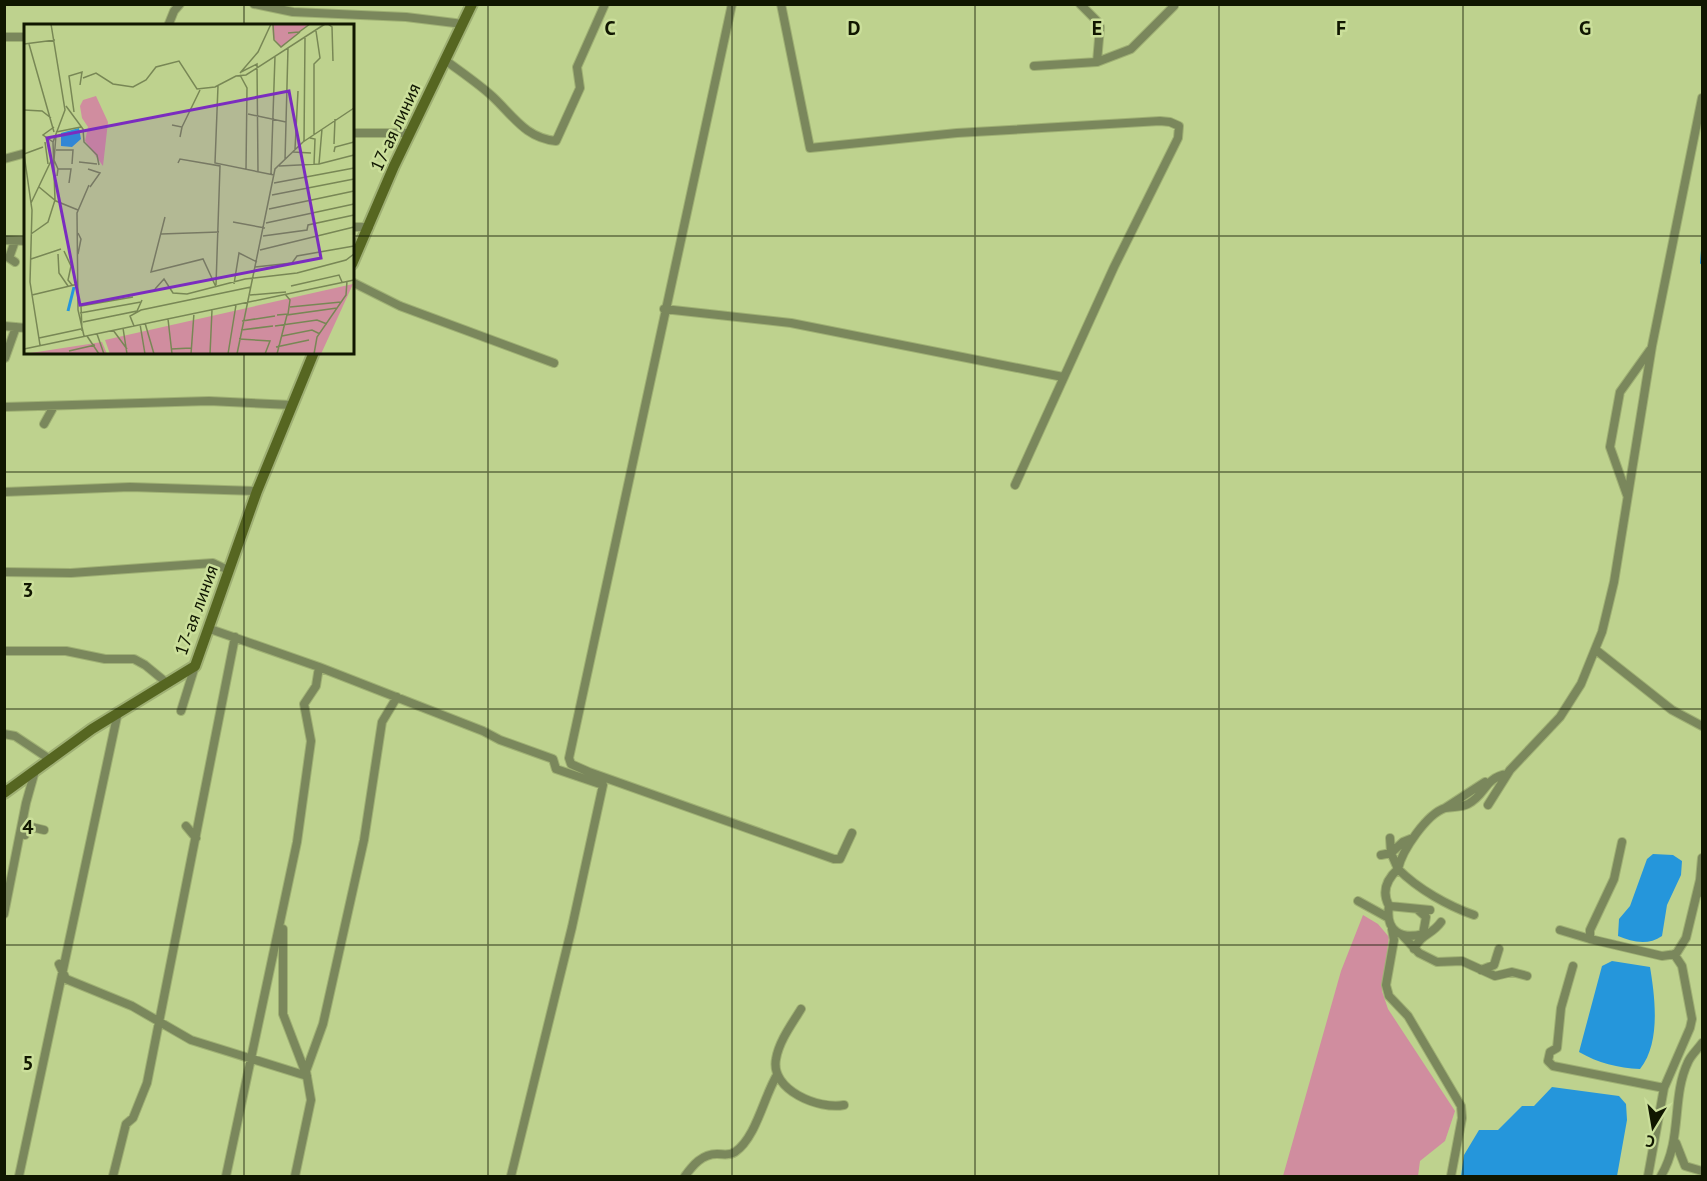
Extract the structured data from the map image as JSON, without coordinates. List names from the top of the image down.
{
  "streets": {
    "street": ["17-ая линия"]
  },
  "north": "bottom",
  "grid": {
    "columns": [
      "C",
      "D",
      "E",
      "F",
      "G"
    ],
    "rows": ["3", "4", "5"]
  }
}
